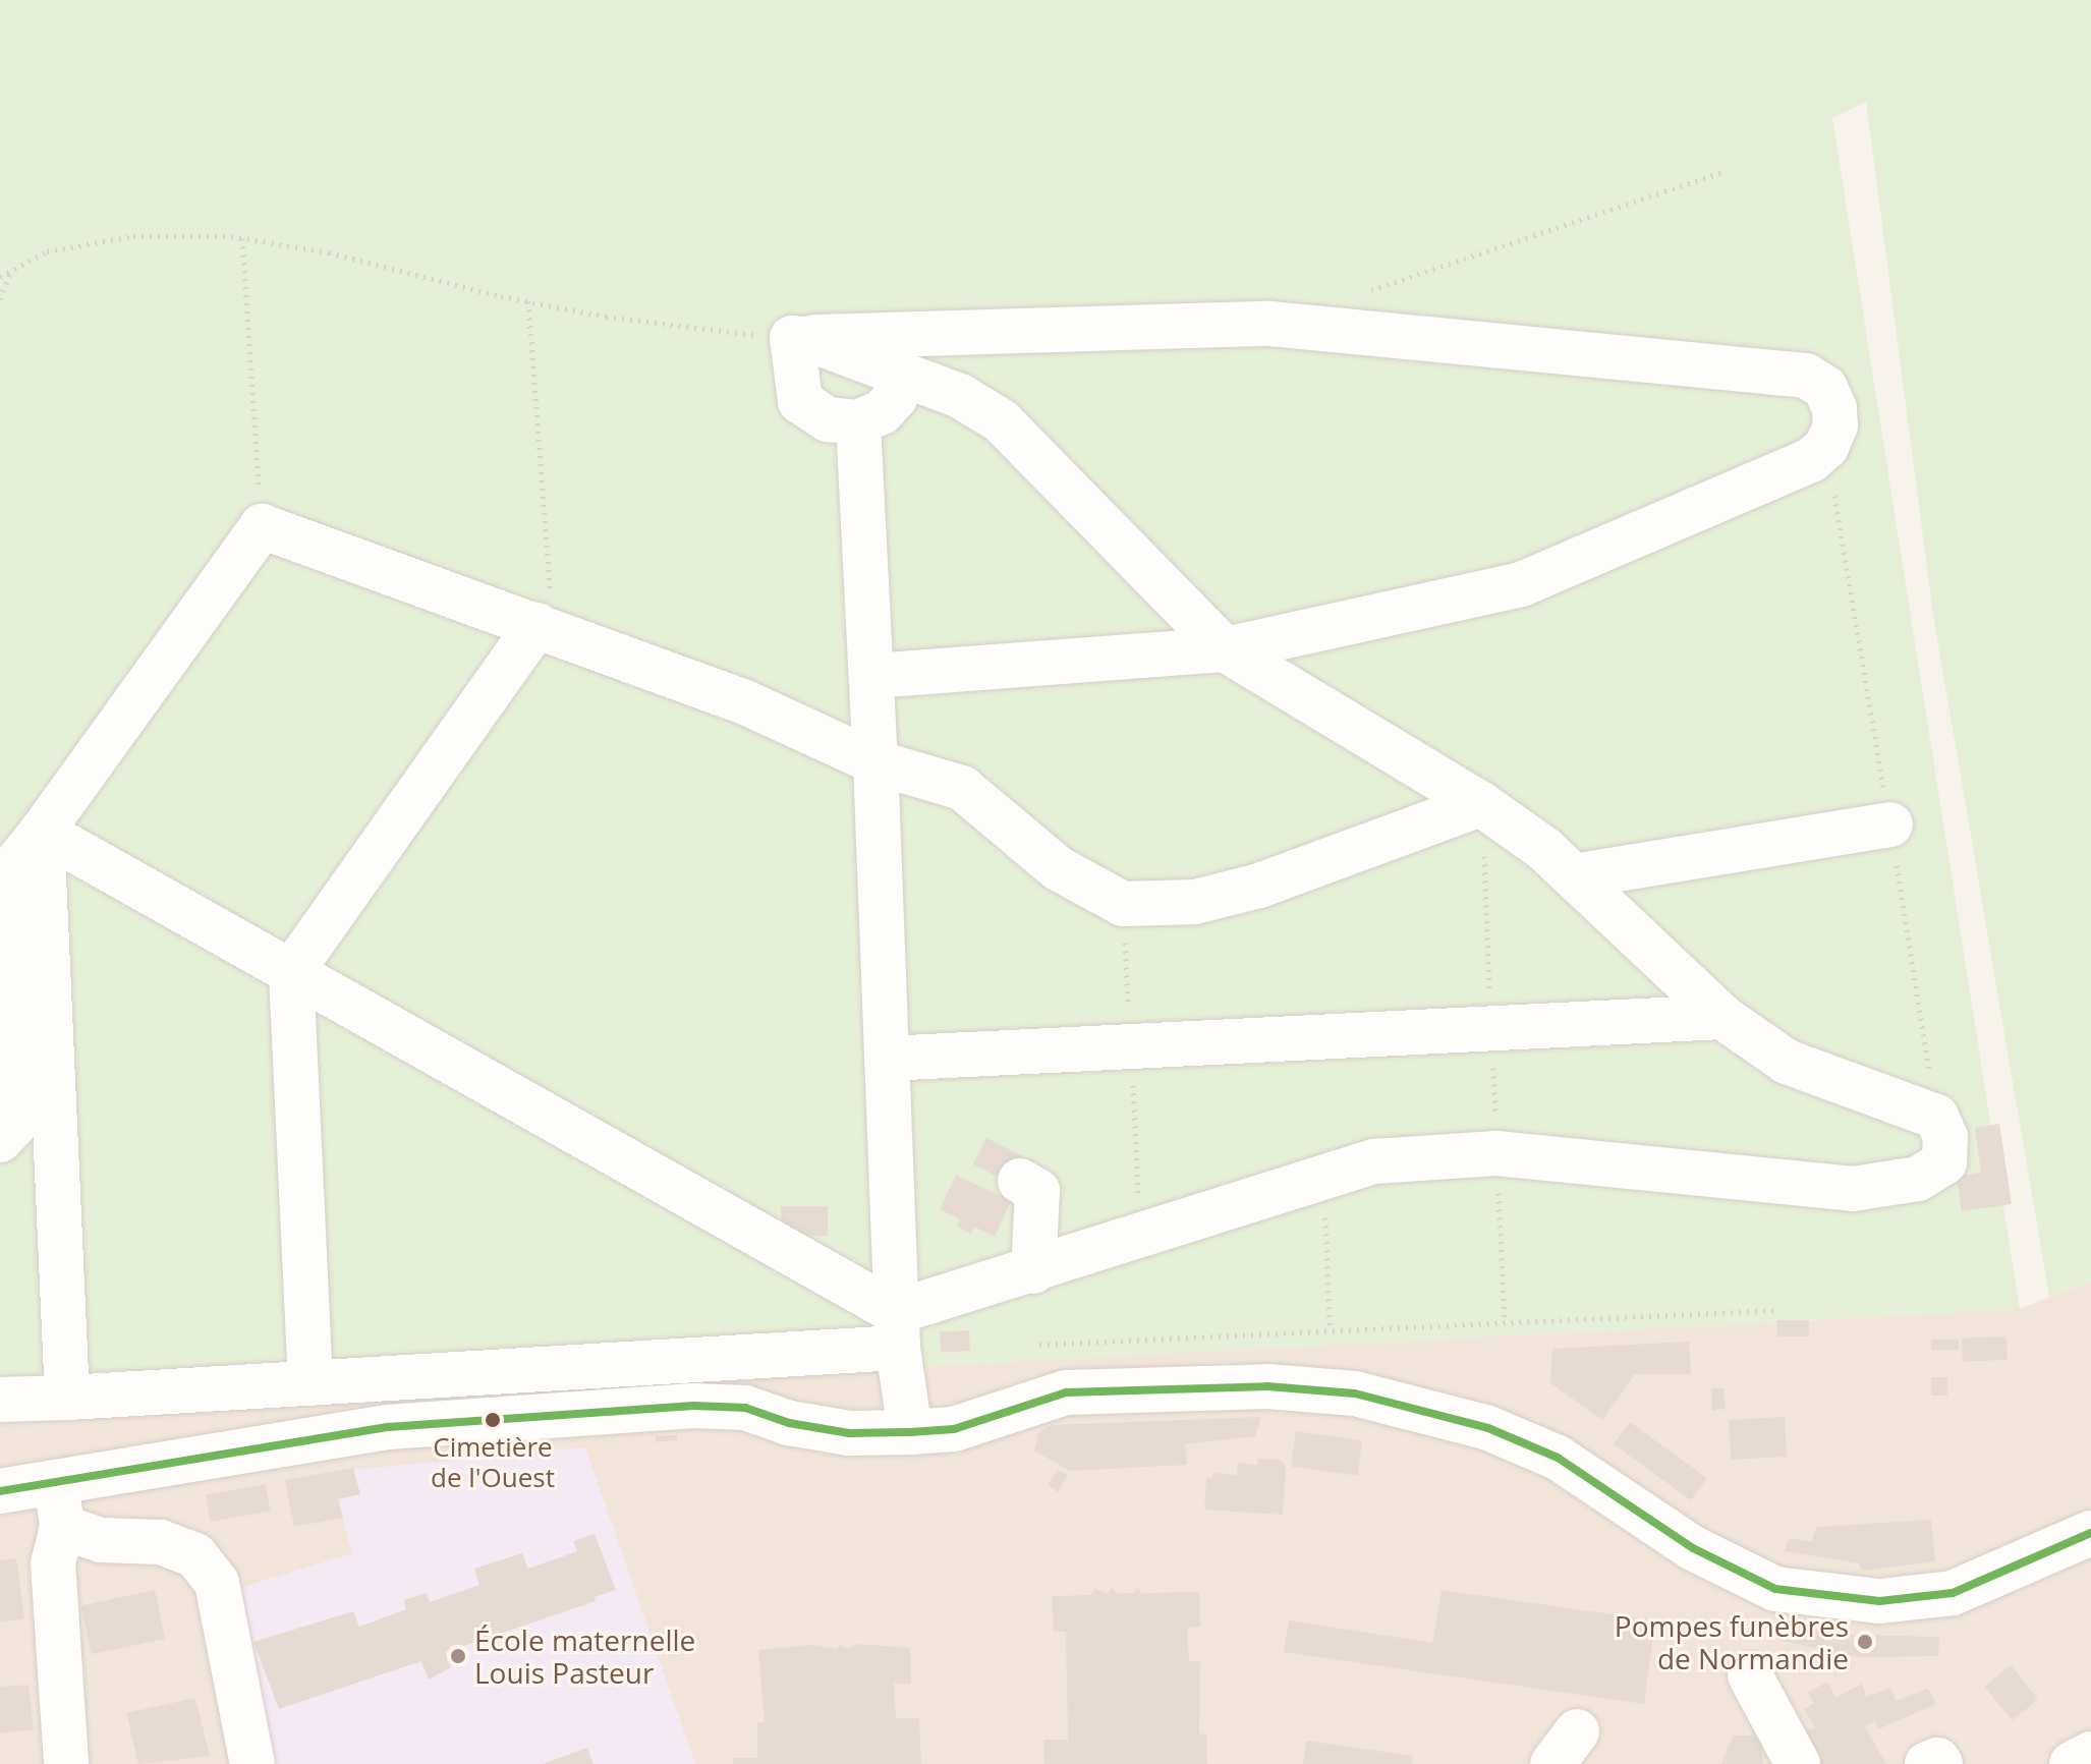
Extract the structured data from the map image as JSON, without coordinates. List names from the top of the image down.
{
  "places": ["Cimetière de l'Ouest", "Pompes funèbres de Normandie", "École maternelle Louis Pasteur"]
}
